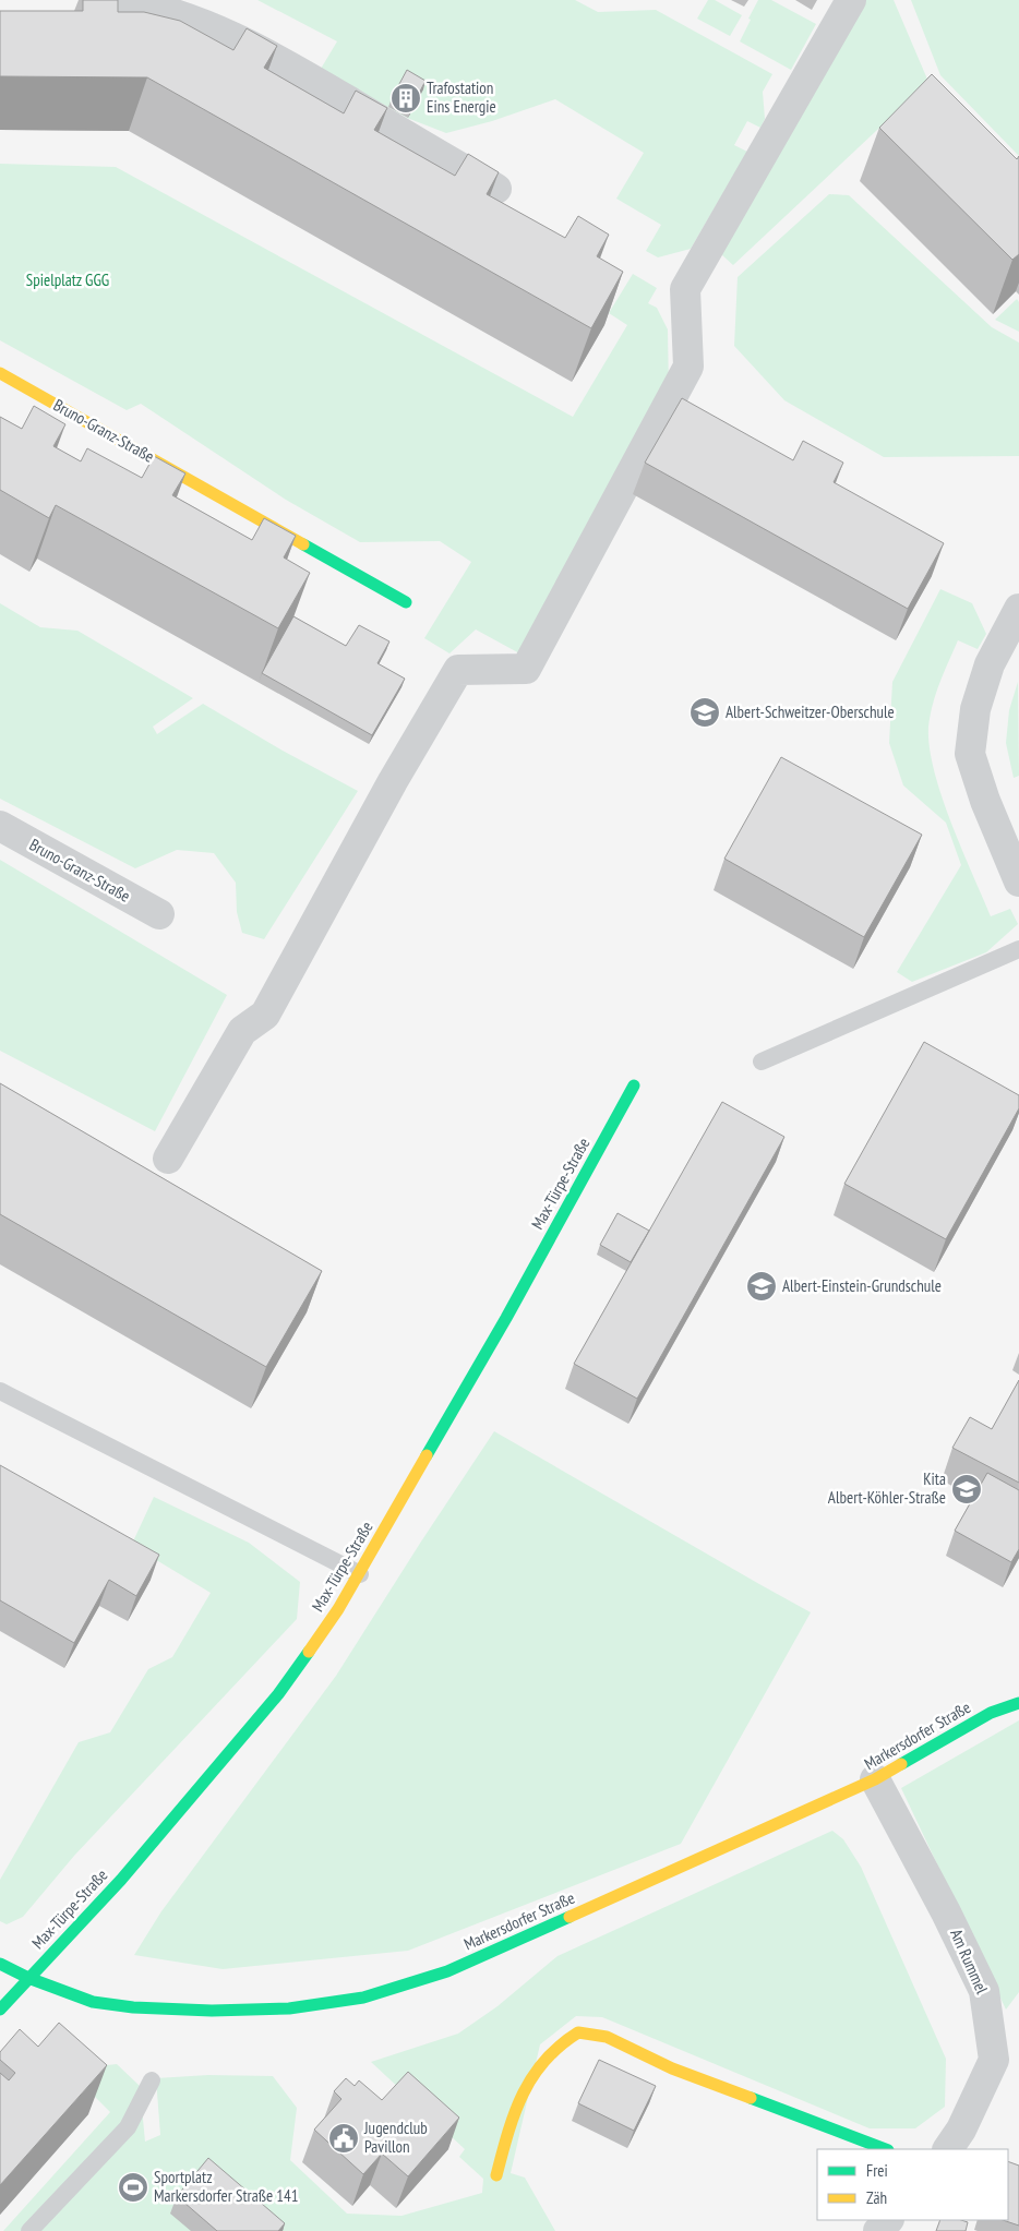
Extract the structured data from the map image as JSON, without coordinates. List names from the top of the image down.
{
  "streets": {
    "street": [
      "Bruno-Granz-Straße",
      "Max-Türpe-Straße",
      "Markersdorfer Straße",
      "Am Rummel"
    ]
  },
  "crossings": [
    ["Max-Türpe-Straße", "Markersdorfer Straße"],
    ["Markersdorfer Straße", "Am Rummel"]
  ],
  "parks": ["Spielplatz GGG"],
  "places": {
    "building": ["Trafostation Eins Energie"],
    "school or university": ["Albert-Schweitzer-Oberschule", "Albert-Einstein-Grundschule", "Kita Albert-Köhler-Straße"],
    "public building": ["Jugendclub Pavillon"],
    "sports": ["Sportplatz Markersdorfer Straße 141"]
  },
  "legend": ["Frei", "Zäh"]
}
